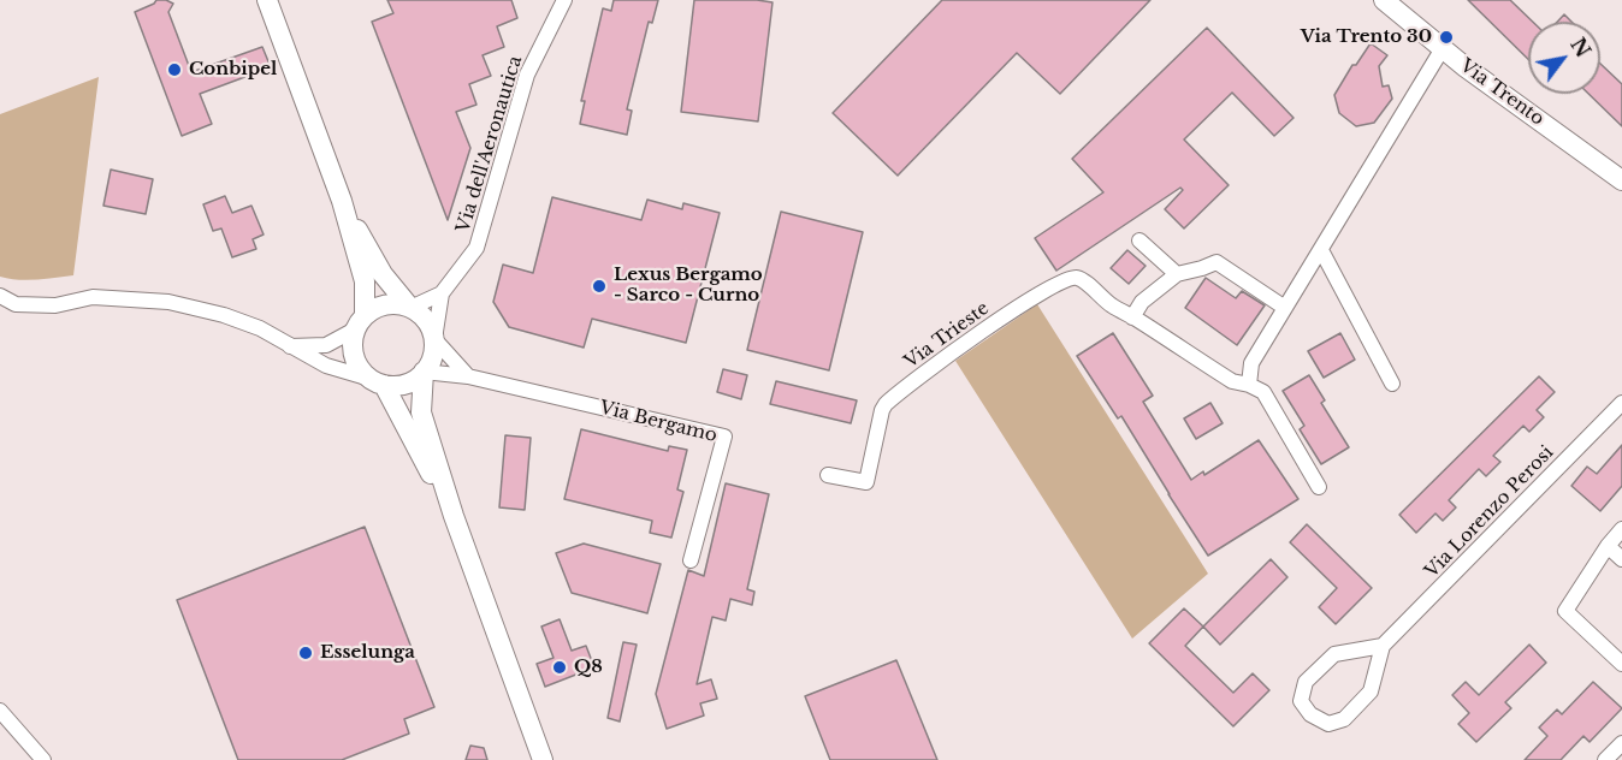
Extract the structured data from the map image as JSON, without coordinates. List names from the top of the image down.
{
  "streets": {
    "main road": ["Via Trento"],
    "street": [
      "Via dell'Aeronautica",
      "Via Trieste",
      "Via Bergamo",
      "Via Lorenzo Perosi"
    ]
  },
  "crossings": [
    ["Via dell'Aeronautica", "Via Bergamo"]
  ],
  "places": [
    "Via Trento 30",
    "Conbipel",
    "Lexus Bergamo - Sarco - Curno",
    "Esselunga",
    "Q8"
  ],
  "north": "top right"
}
